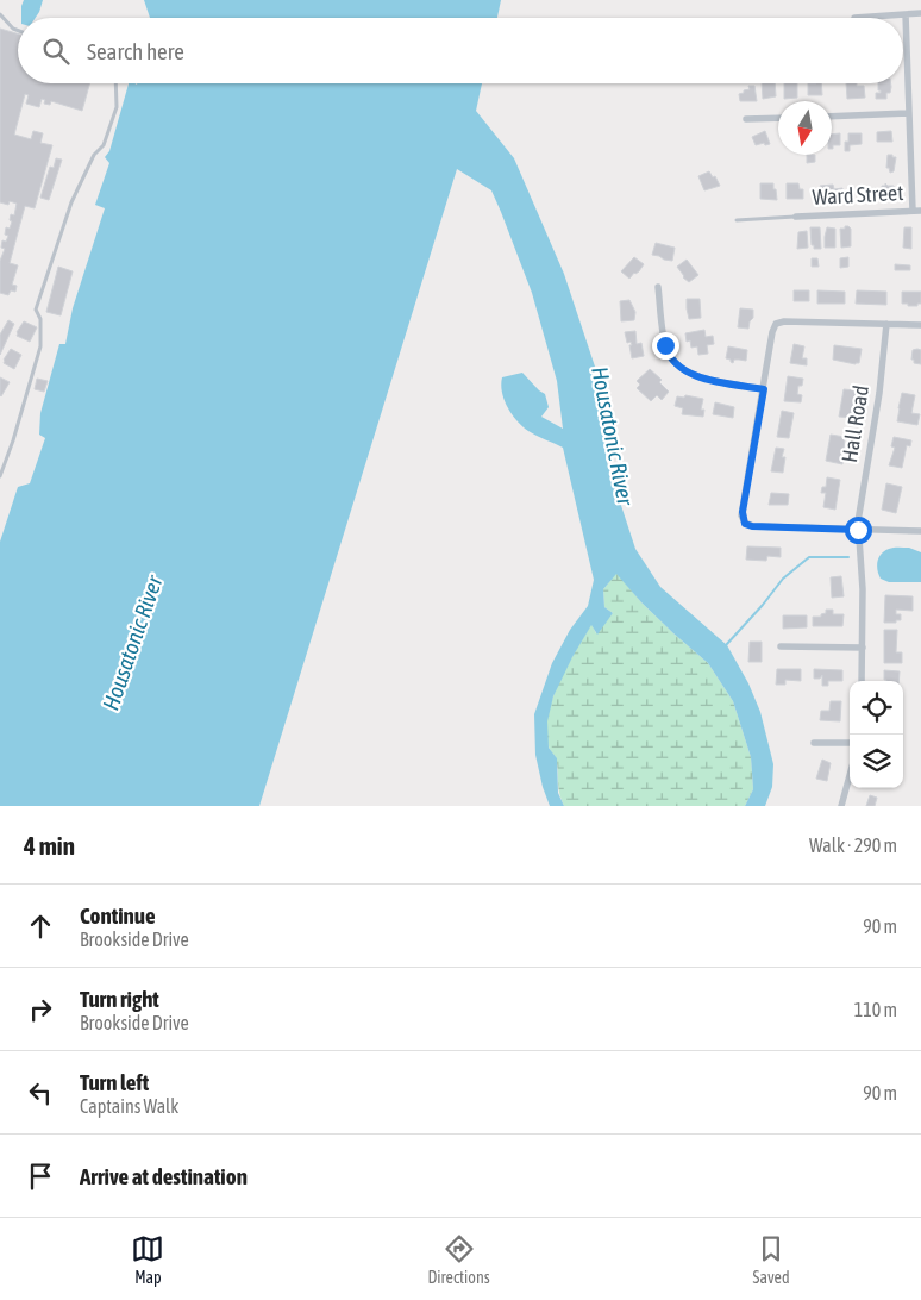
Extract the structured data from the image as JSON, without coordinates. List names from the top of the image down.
{
  "streets": {
    "street": ["Ward Street", "Hall Road"]
  },
  "water": ["Housatonic River"],
  "north": "bottom",
  "page": {
    "search": "Search here",
    "heading": ["4 min", "Walk · 290 m"],
    "list": [
      ["Continue", "Brookside Drive", "90 m"],
      ["Turn right", "Brookside Drive", "110 m"],
      ["Turn left", "Captains Walk", "90 m"],
      "Arrive at destination"
    ],
    "nav": ["Map", "Directions", "Saved"]
  }
}
